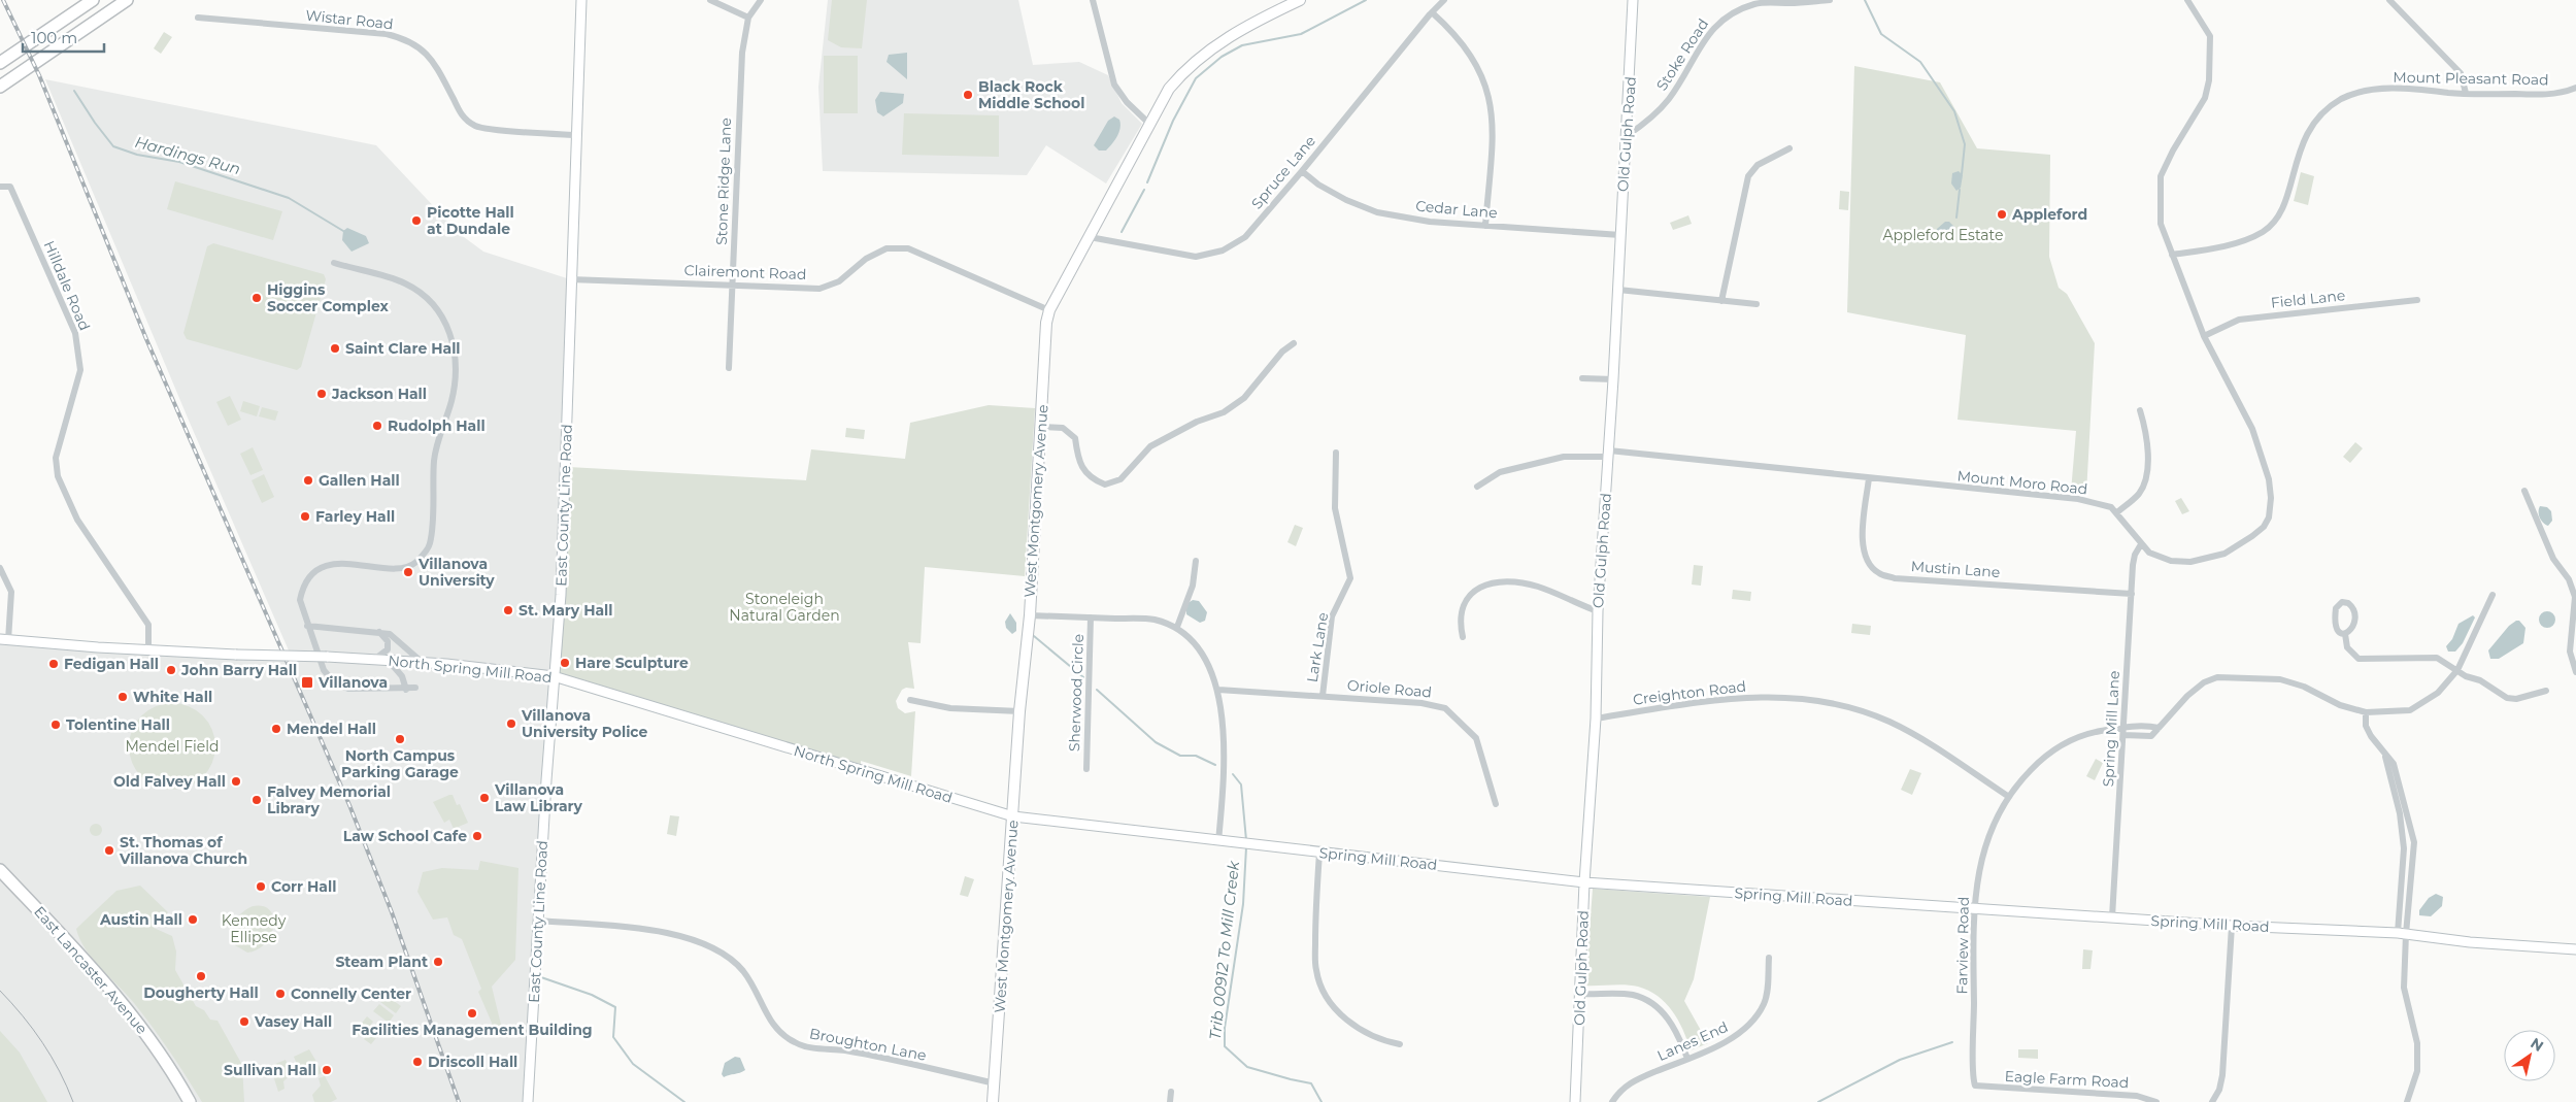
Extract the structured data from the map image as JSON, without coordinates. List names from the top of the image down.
{
  "streets": {
    "highway": ["East Lancaster Avenue"],
    "main road": [
      "Old Gulph Road",
      "West Montgomery Avenue",
      "East County Line Road",
      "North Spring Mill Road",
      "Spring Mill Road"
    ],
    "street": [
      "Wistar Road",
      "Stoke Road",
      "Mount Pleasant Road",
      "Spruce Lane",
      "Stone Ridge Lane",
      "Cedar Lane",
      "Clairemont Road",
      "Hilldale Road",
      "Field Lane",
      "Mount Moro Road",
      "Mustin Lane",
      "Lark Lane",
      "Oriole Road",
      "Sherwood Circle",
      "Creighton Road",
      "Spring Mill Lane",
      "Farview Road",
      "Lanes End",
      "Broughton Lane",
      "Eagle Farm Road"
    ]
  },
  "crossings": [
    ["Wistar Road", "East County Line Road"],
    ["Stoke Road", "Old Gulph Road"],
    ["Old Gulph Road", "Cedar Lane"],
    ["Old Gulph Road", "Mount Moro Road"],
    ["Old Gulph Road", "Creighton Road"],
    ["Old Gulph Road", "Spring Mill Road"],
    ["Spruce Lane", "Cedar Lane"],
    ["Spruce Lane", "West Montgomery Avenue"],
    ["Stone Ridge Lane", "Clairemont Road"],
    ["Clairemont Road", "West Montgomery Avenue"],
    ["Clairemont Road", "East County Line Road"],
    ["Hilldale Road", "North Spring Mill Road"],
    ["Mount Moro Road", "Mustin Lane"],
    ["West Montgomery Avenue", "North Spring Mill Road"],
    ["West Montgomery Avenue", "Spring Mill Road"],
    ["West Montgomery Avenue", "Broughton Lane"],
    ["East County Line Road", "North Spring Mill Road"],
    ["East County Line Road", "Broughton Lane"],
    ["Mustin Lane", "Spring Mill Lane"],
    ["Lark Lane", "Oriole Road"],
    ["North Spring Mill Road", "Spring Mill Road"],
    ["Creighton Road", "Farview Road"],
    ["Spring Mill Lane", "Spring Mill Road"],
    ["Spring Mill Lane", "Farview Road"],
    ["Spring Mill Road", "Farview Road"],
    ["Farview Road", "Eagle Farm Road"]
  ],
  "water": ["Hardings Run", "Trib 00912 To Mill Creek"],
  "parks": [
    "Appleford Estate",
    "Stoneleigh Natural Garden",
    "Mendel Field",
    "Kennedy Ellipse"
  ],
  "places": {
    "other": [
      "Black Rock Middle School",
      "Appleford",
      "Picotte Hall at Dundale",
      "Higgins Soccer Complex",
      "Saint Clare Hall",
      "Jackson Hall",
      "Rudolph Hall",
      "Gallen Hall",
      "Farley Hall",
      "Villanova University",
      "St. Mary Hall",
      "Hare Sculpture",
      "Fedigan Hall",
      "John Barry Hall",
      "White Hall",
      "Villanova University Police",
      "Tolentine Hall",
      "Mendel Hall",
      "North Campus Parking Garage",
      "Old Falvey Hall",
      "Villanova Law Library",
      "Falvey Memorial Library",
      "Law School Cafe",
      "St. Thomas of Villanova Church",
      "Corr Hall",
      "Austin Hall",
      "Steam Plant",
      "Dougherty Hall",
      "Connelly Center",
      "Facilities Management Building",
      "Vasey Hall",
      "Driscoll Hall",
      "Sullivan Hall"
    ],
    "transit": ["Villanova"]
  },
  "scale_bar": "100 m",
  "north": "top right"
}
